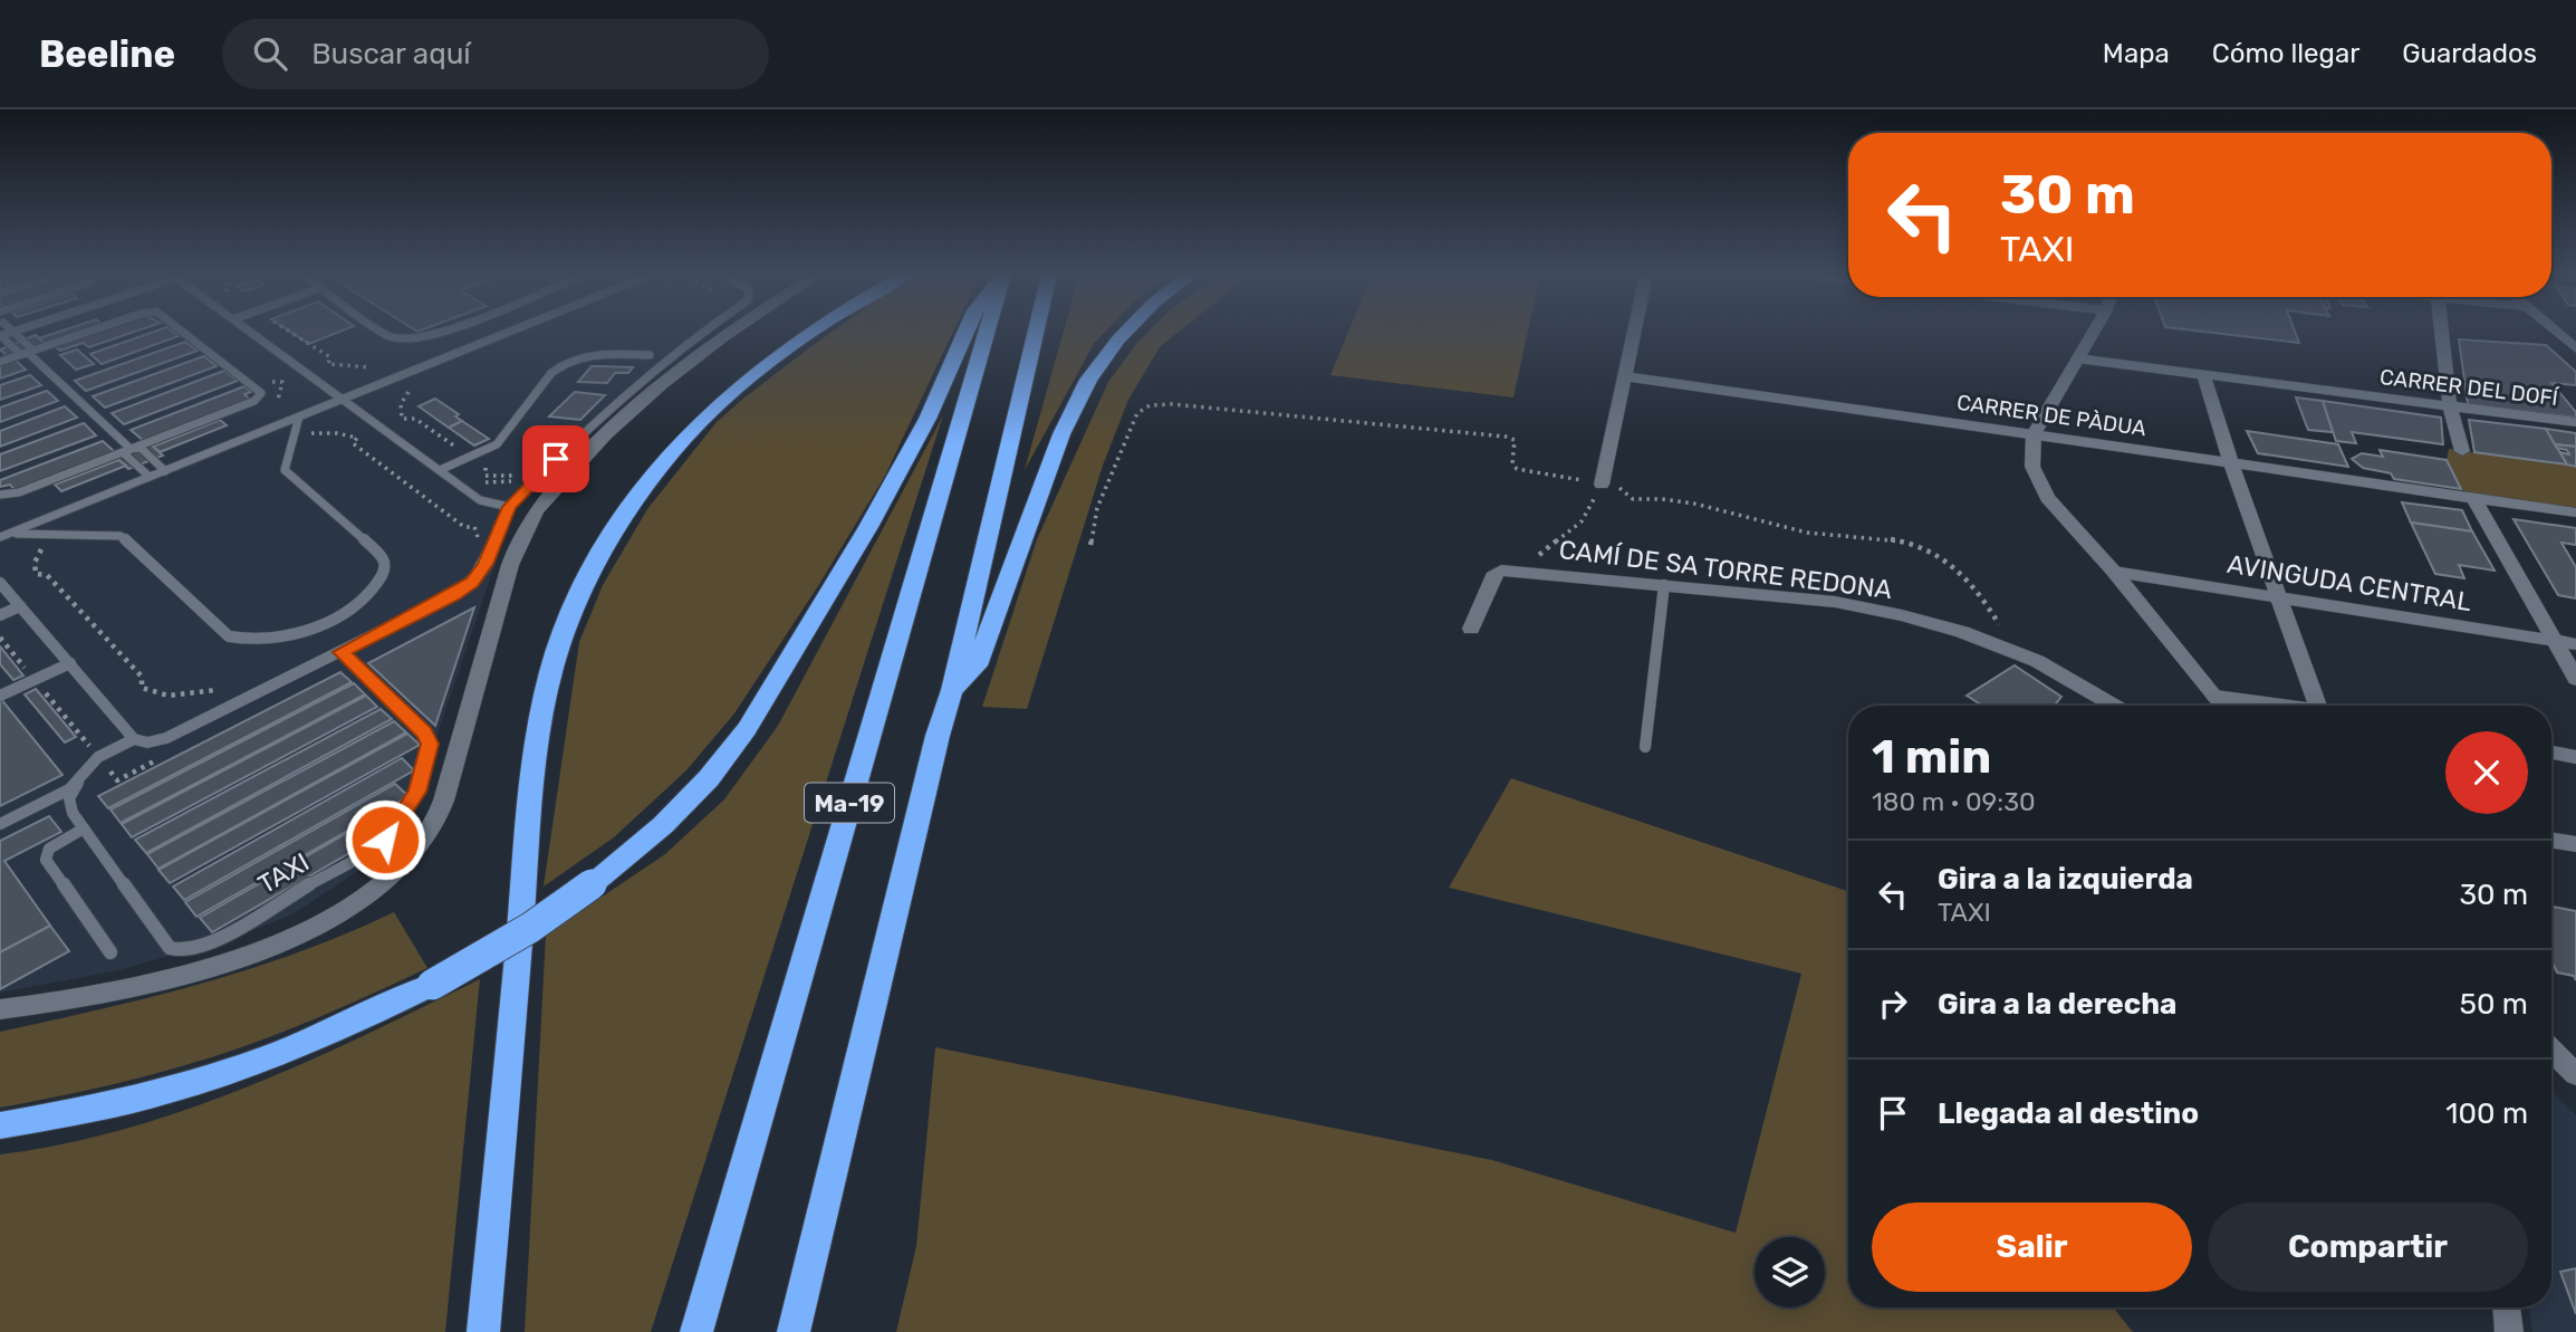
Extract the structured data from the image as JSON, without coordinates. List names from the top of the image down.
{
  "streets": {
    "highway": ["Ma-19"],
    "street": [
      "CARRER DEL DOFÍ",
      "CARRER DE PÀDUA",
      "CAMÍ DE SA TORRE REDONA",
      "AVINGUDA CENTRAL"
    ],
    "lane": ["TAXI"]
  },
  "page": {
    "header": "Beeline",
    "search": "Buscar aquí",
    "nav": ["Mapa", "Cómo llegar", "Guardados"],
    "turn": ["30 m", "TAXI"],
    "heading": ["1 min", "180 m · 09:30"],
    "list": [
      {
        "name": "Gira a la izquierda",
        "note": "TAXI",
        "value": "30 m"
      },
      {
        "name": "Gira a la derecha",
        "value": "50 m"
      },
      {
        "name": "Llegada al destino",
        "value": "100 m"
      }
    ],
    "buttons": ["Salir", "Compartir"]
  }
}
